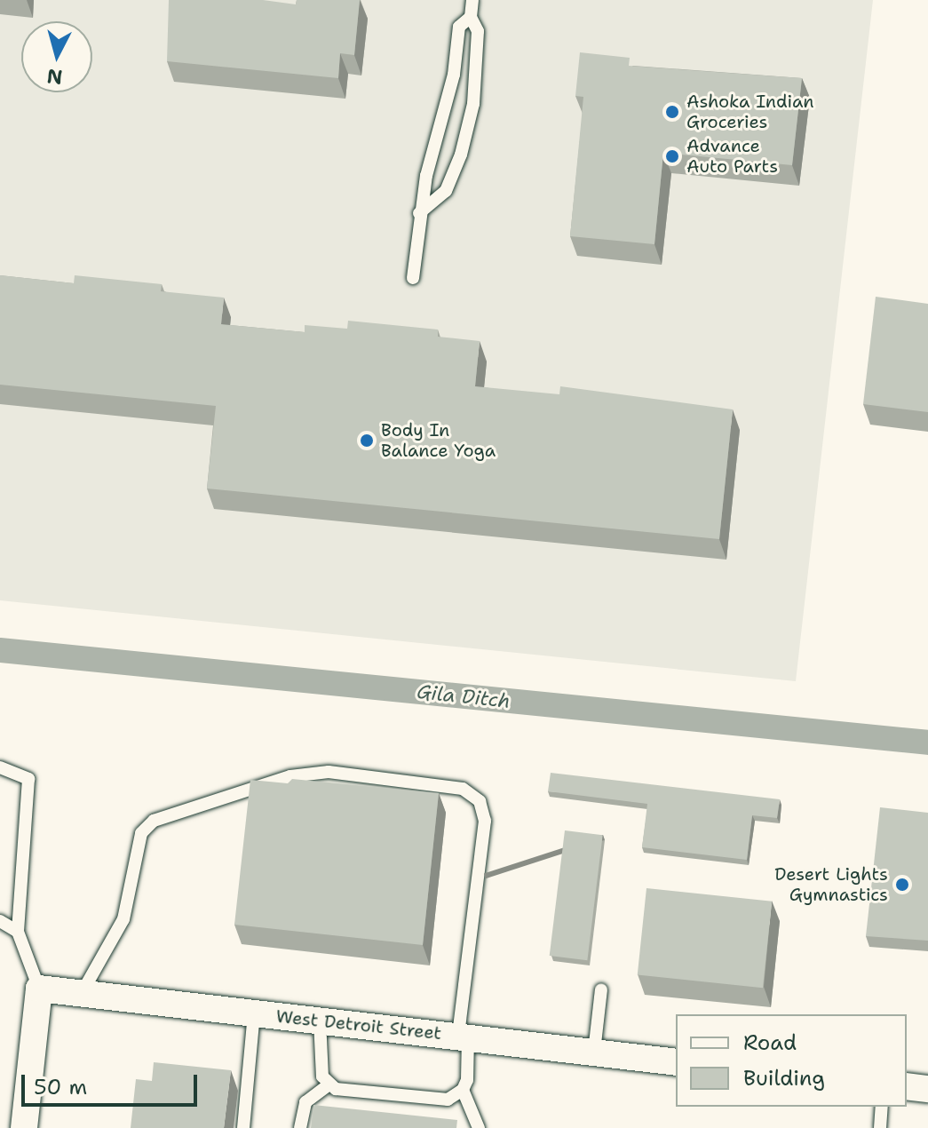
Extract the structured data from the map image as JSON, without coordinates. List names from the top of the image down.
{
  "streets": {
    "street": ["West Detroit Street"]
  },
  "water": ["Gila Ditch"],
  "places": [
    "Ashoka Indian Groceries",
    "Advance Auto Parts",
    "Body In Balance Yoga",
    "Desert Lights Gymnastics"
  ],
  "legend": ["Road", "Building"],
  "scale_bar": "50 m",
  "north": "bottom"
}
